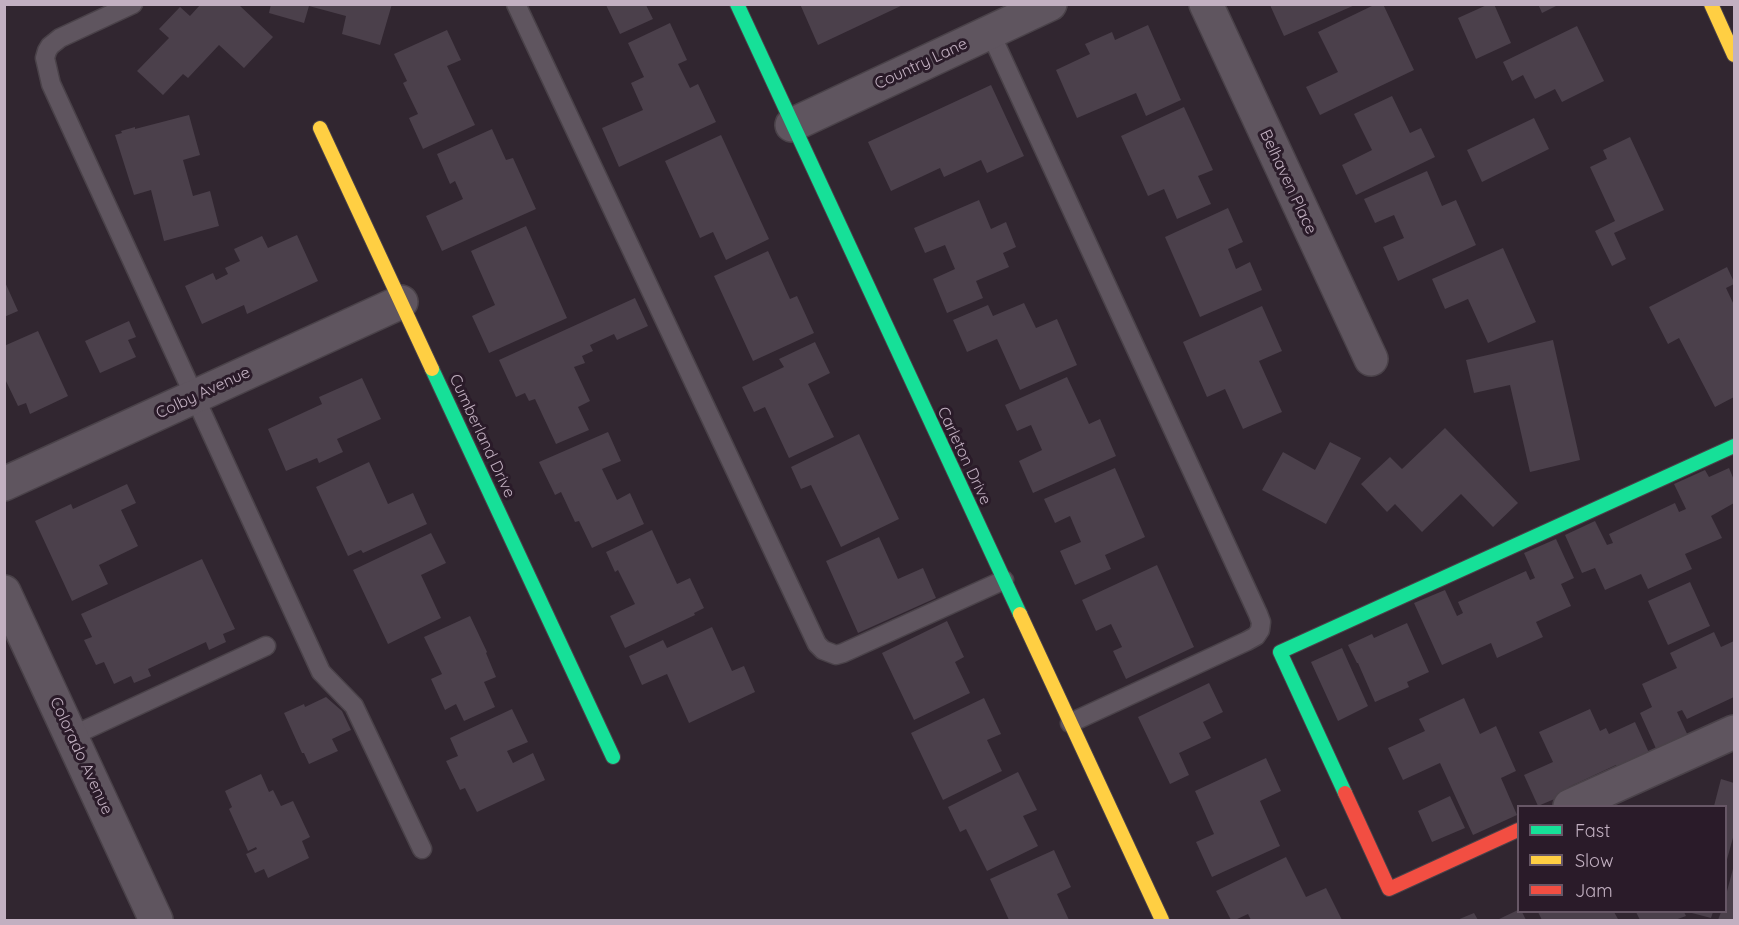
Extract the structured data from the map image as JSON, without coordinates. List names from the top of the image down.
{
  "streets": {
    "street": [
      "Country Lane",
      "Belhaven Place",
      "Colby Avenue",
      "Cumberland Drive",
      "Carleton Drive",
      "Colorado Avenue"
    ]
  },
  "crossings": [
    ["Country Lane", "Carleton Drive"],
    ["Colby Avenue", "Cumberland Drive"]
  ],
  "legend": ["Fast", "Slow", "Jam"]
}
